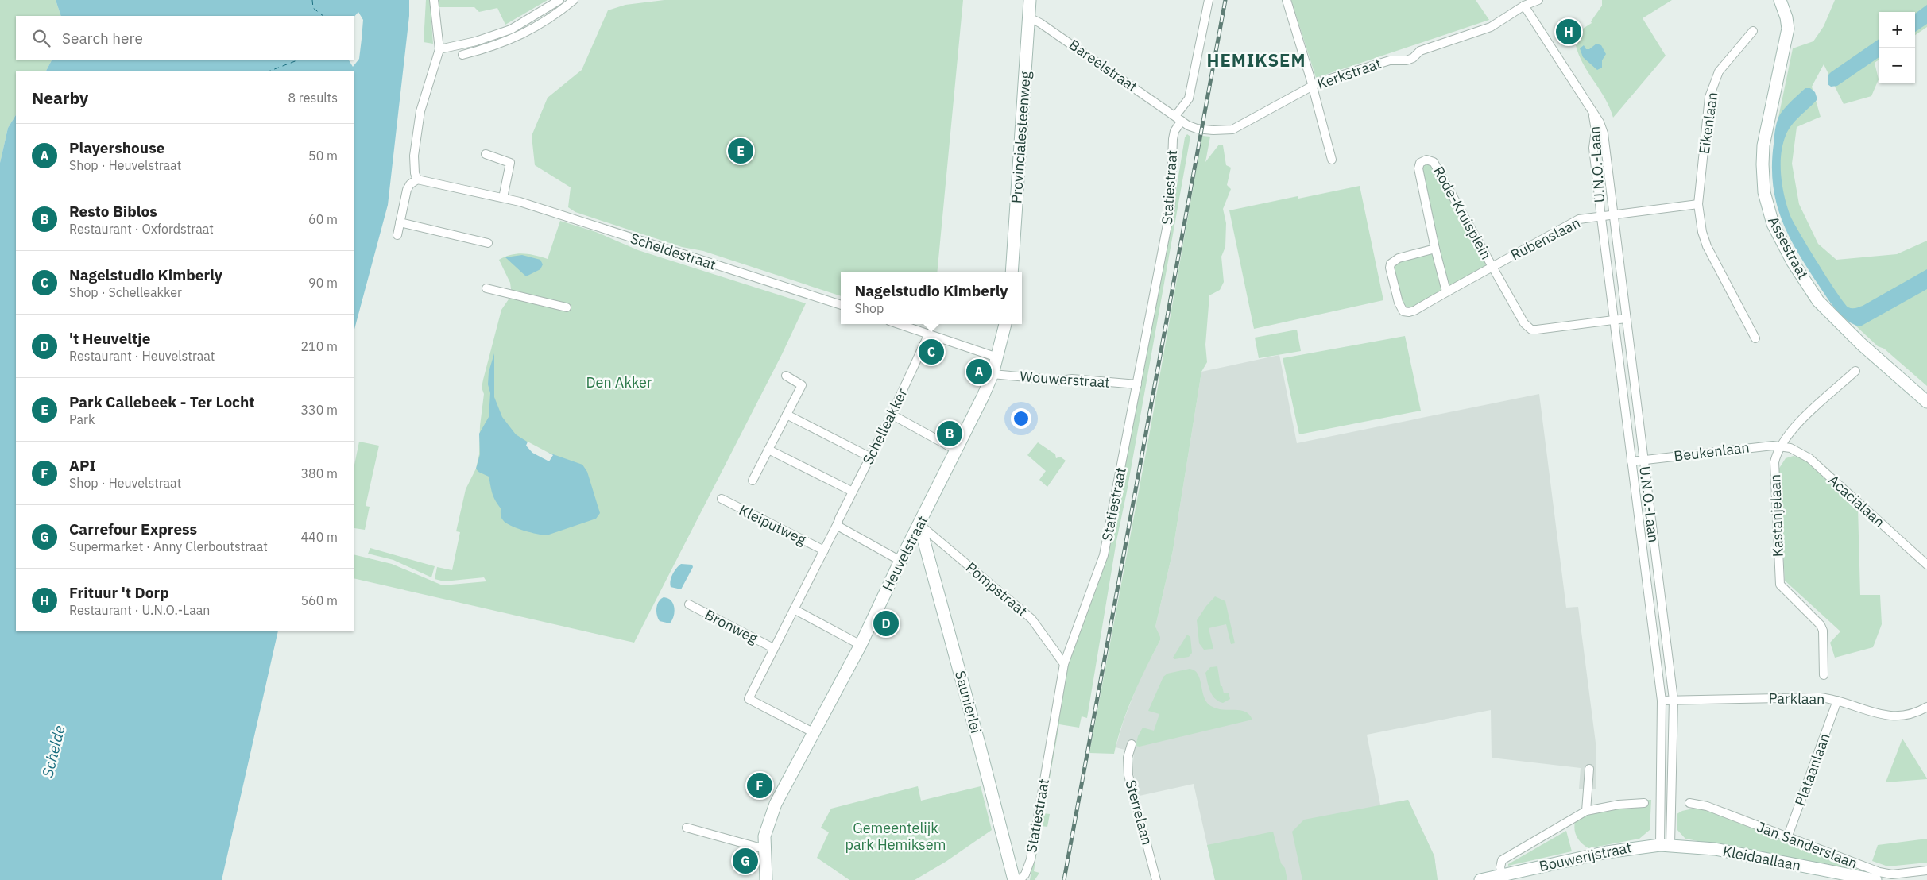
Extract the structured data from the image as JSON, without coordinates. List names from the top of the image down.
{
  "streets": {
    "street": [
      "Bareelstraat",
      "Kerkstraat",
      "Eikenlaan",
      "Provincialesteenweg",
      "U.N.O.-Laan",
      "Statiestraat",
      "Rode-Kruisplein",
      "Rubenslaan",
      "Assestraat",
      "Scheldestraat",
      "Wouwerstraat",
      "Schelleakker",
      "Beukenlaan",
      "Acacialaan",
      "Kastanjelaan",
      "Kleiputweg",
      "Heuvelstraat",
      "Pompstraat",
      "Bronweg",
      "Parklaan",
      "Saunierlei",
      "Plataanlaan",
      "Sterrelaan",
      "Jan Sanderslaan",
      "Bouwerijstraat",
      "Kleidaallaan"
    ]
  },
  "crossings": [
    ["Bareelstraat", "Kerkstraat"],
    ["Bareelstraat", "Provincialesteenweg"],
    ["Bareelstraat", "Statiestraat"],
    ["Kerkstraat", "U.N.O.-Laan"],
    ["Kerkstraat", "Statiestraat"],
    ["U.N.O.-Laan", "Rubenslaan"],
    ["U.N.O.-Laan", "Beukenlaan"],
    ["U.N.O.-Laan", "Parklaan"],
    ["U.N.O.-Laan", "Bouwerijstraat"],
    ["U.N.O.-Laan", "Kleidaallaan"],
    ["Statiestraat", "Wouwerstraat"],
    ["Statiestraat", "Pompstraat"],
    ["Rode-Kruisplein", "Rubenslaan"],
    ["Wouwerstraat", "Heuvelstraat"],
    ["Schelleakker", "Kleiputweg"],
    ["Schelleakker", "Heuvelstraat"],
    ["Schelleakker", "Bronweg"],
    ["Beukenlaan", "Acacialaan"],
    ["Beukenlaan", "Kastanjelaan"],
    ["Acacialaan", "Kastanjelaan"],
    ["Heuvelstraat", "Pompstraat"],
    ["Heuvelstraat", "Saunierlei"],
    ["Pompstraat", "Saunierlei"],
    ["Parklaan", "Plataanlaan"],
    ["Plataanlaan", "Jan Sanderslaan"],
    ["Bouwerijstraat", "Kleidaallaan"]
  ],
  "districts": ["HEMIKSEM"],
  "water": ["Schelde"],
  "parks": ["Den Akker", "Gemeentelijk park Hemiksem"],
  "page": {
    "map_buttons": ["+", "−"],
    "search": "Search here",
    "pins": [
      "H",
      "E",
      "C",
      "A",
      "B",
      "D",
      "F",
      "G"
    ],
    "heading": ["Nearby", "8 results"],
    "list": [
      {
        "mark": "A",
        "name": "Playershouse",
        "note": "Shop · Heuvelstraat",
        "value": "50 m"
      },
      {
        "mark": "B",
        "name": "Resto Biblos",
        "note": "Restaurant · Oxfordstraat",
        "value": "60 m"
      },
      {
        "mark": "C",
        "name": "Nagelstudio Kimberly",
        "note": "Shop · Schelleakker",
        "value": "90 m"
      },
      {
        "mark": "D",
        "name": "'t Heuveltje",
        "note": "Restaurant · Heuvelstraat",
        "value": "210 m"
      },
      {
        "mark": "E",
        "name": "Park Callebeek - Ter Locht",
        "note": "Park",
        "value": "330 m"
      },
      {
        "mark": "F",
        "name": "API",
        "note": "Shop · Heuvelstraat",
        "value": "380 m"
      },
      {
        "mark": "G",
        "name": "Carrefour Express",
        "note": "Supermarket · Anny Clerboutstraat",
        "value": "440 m"
      },
      {
        "mark": "H",
        "name": "Frituur 't Dorp",
        "note": "Restaurant · U.N.O.-Laan",
        "value": "560 m"
      }
    ],
    "popup": ["Nagelstudio Kimberly", "Shop"]
  }
}
